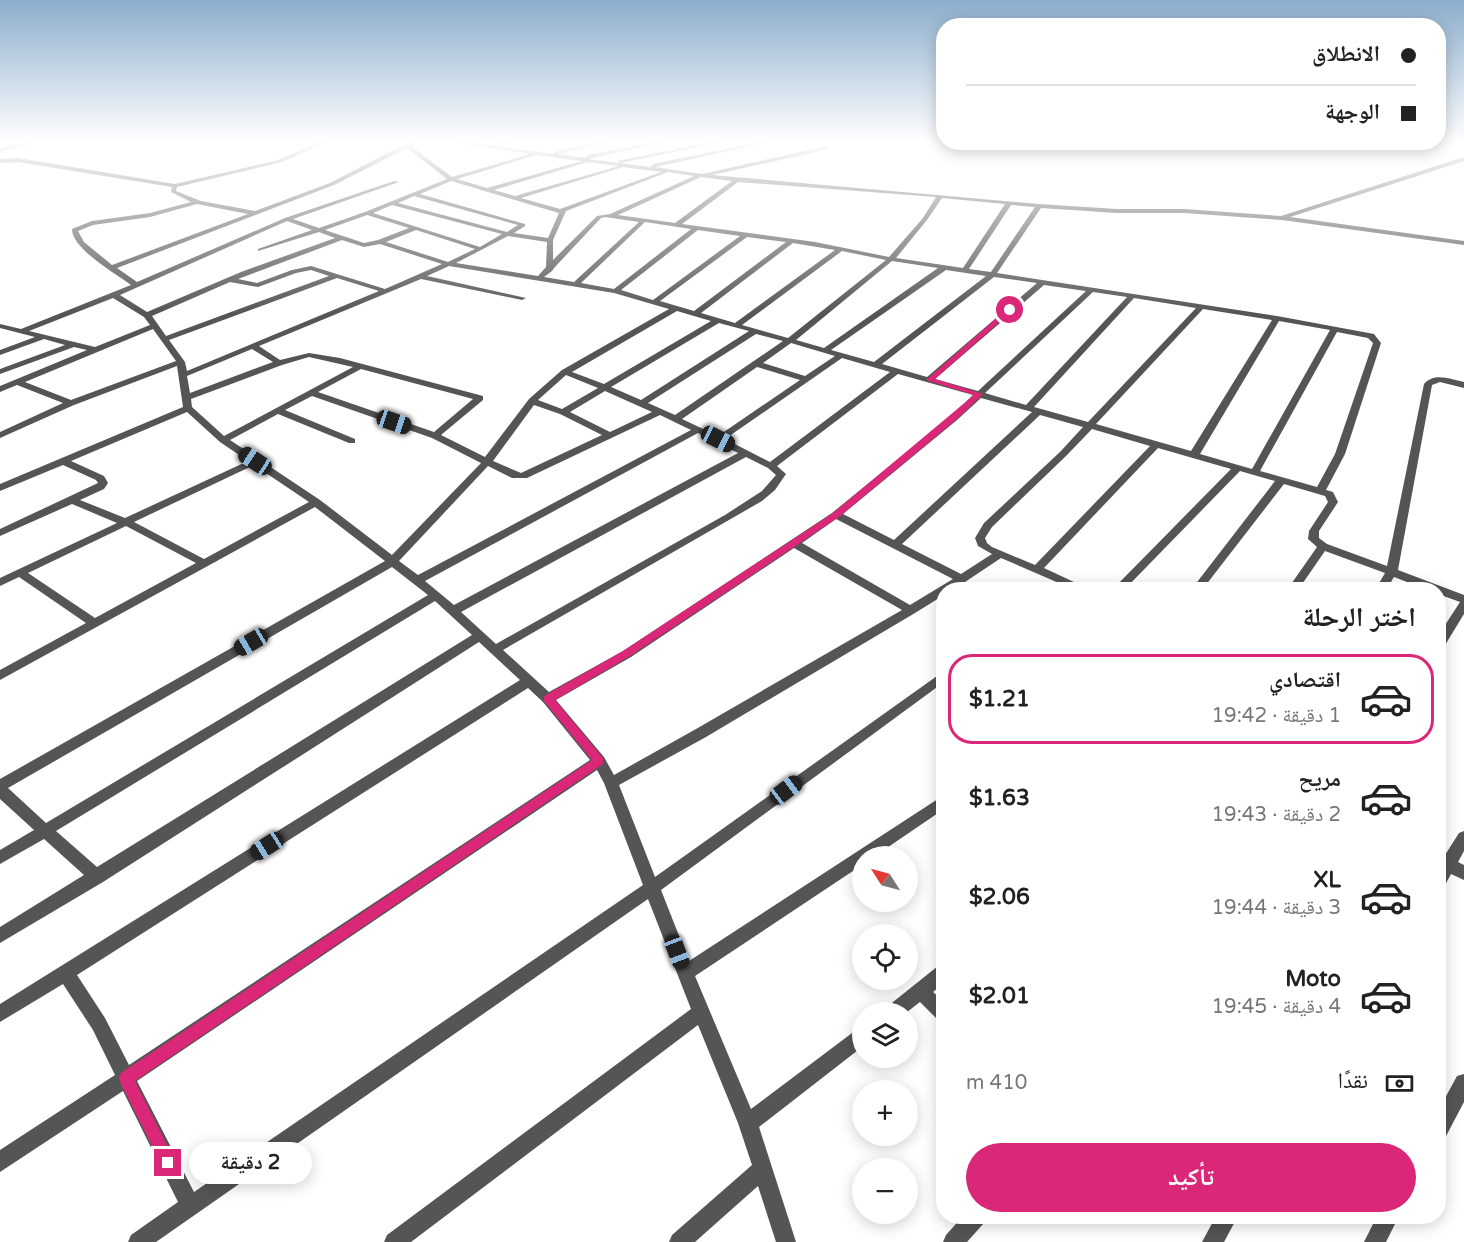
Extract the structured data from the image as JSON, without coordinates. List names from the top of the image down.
{
  "north": "top left",
  "page": {
    "banner": ["الانطلاق", "الوجهة"],
    "heading": "اختر الرحلة",
    "list": [
      {
        "name": "اقتصادي",
        "note": "1 دقيقة · 19:42",
        "value": "$1.21"
      },
      {
        "name": "مريح",
        "note": "2 دقيقة · 19:43",
        "value": "$1.63"
      },
      {
        "name": "XL",
        "note": "3 دقيقة · 19:44",
        "value": "$2.06"
      },
      {
        "name": "Moto",
        "note": "4 دقيقة · 19:45",
        "value": "$2.01"
      }
    ],
    "map_buttons": ["+", "−"],
    "pay": ["نقدًا", "410 m"],
    "buttons": "تأكيد",
    "bubble": "2 دقيقة"
  }
}
